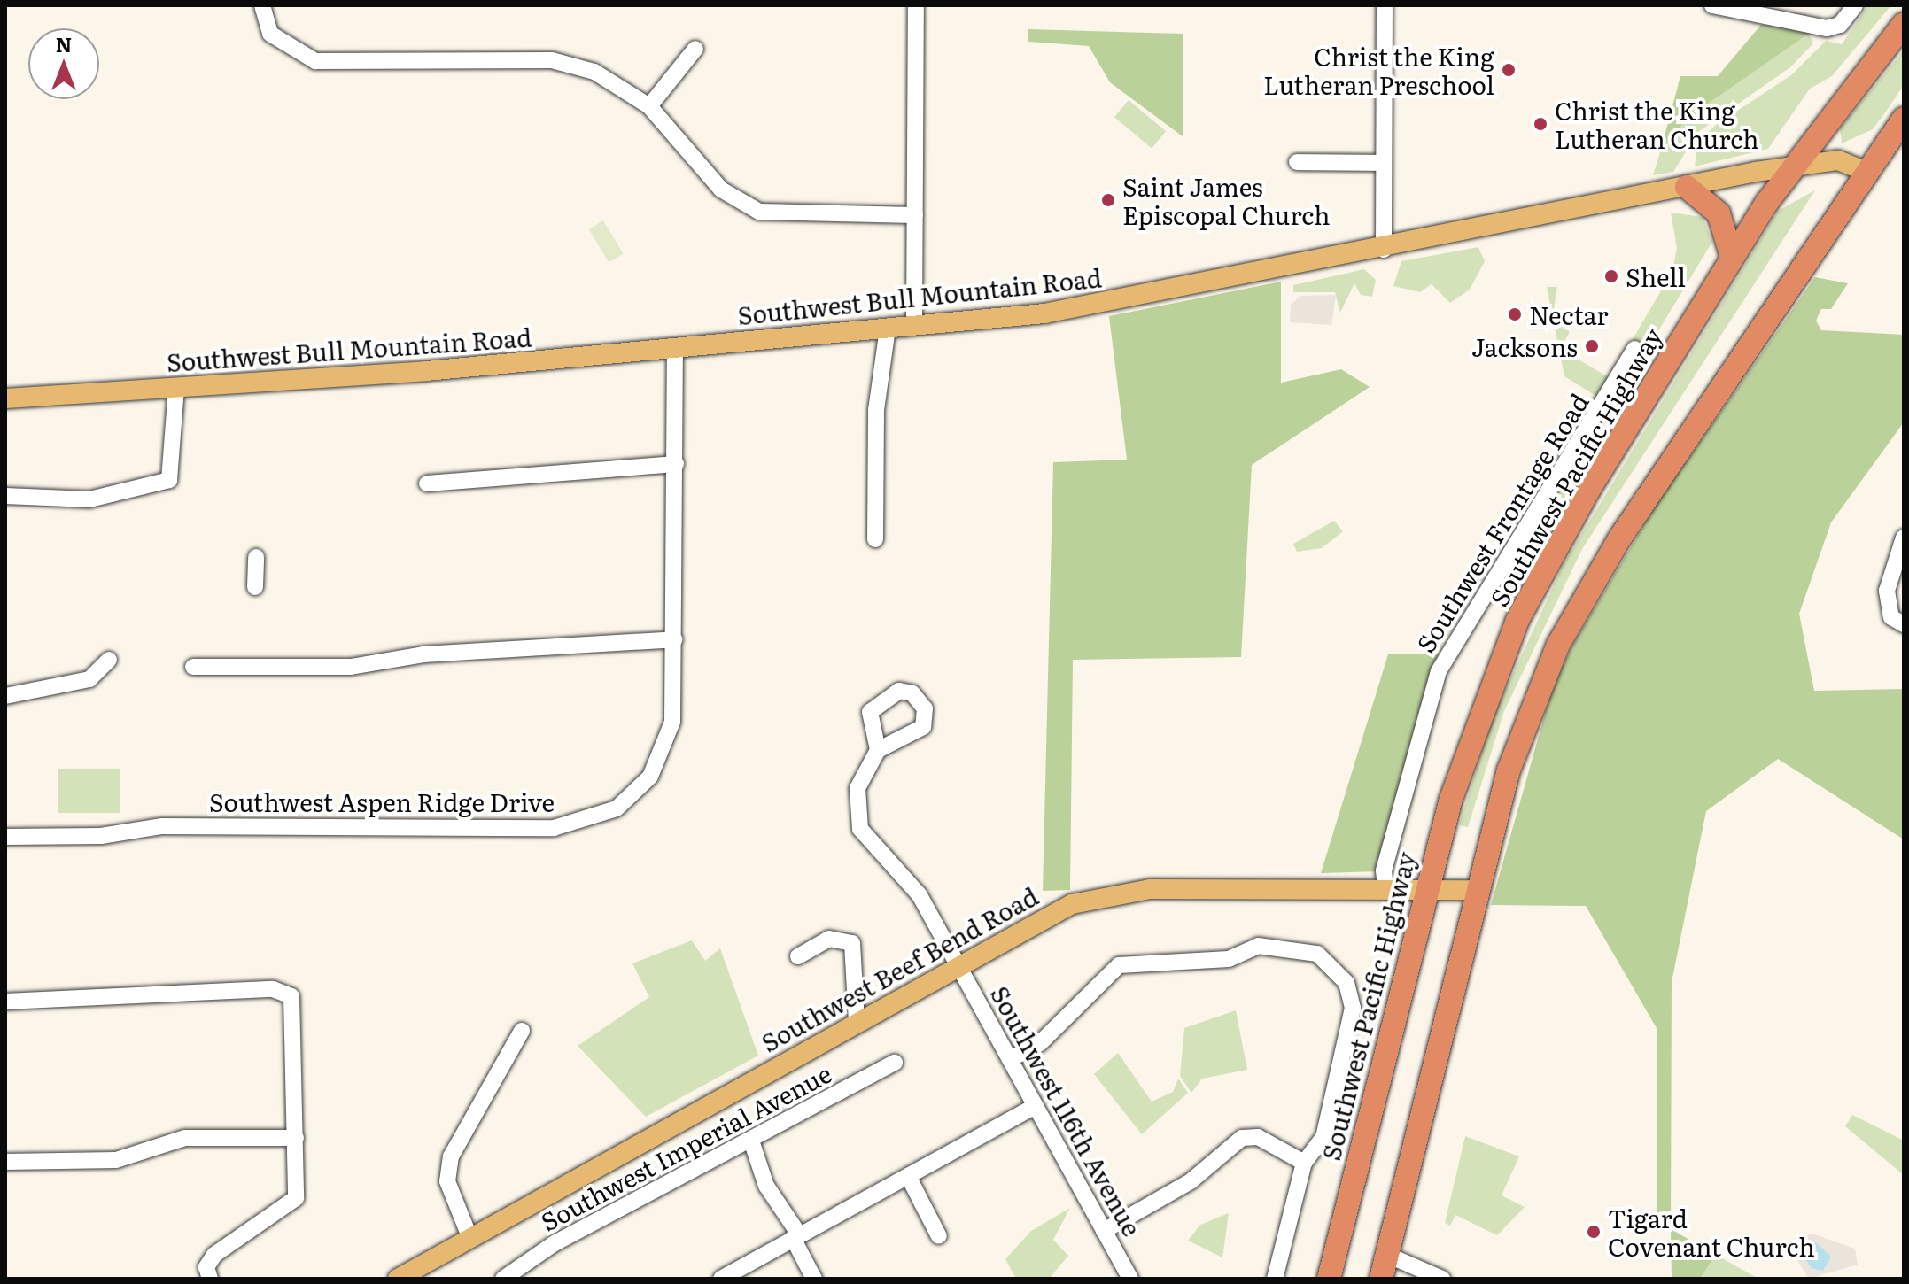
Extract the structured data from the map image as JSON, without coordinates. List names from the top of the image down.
{
  "streets": {
    "highway": ["Southwest Pacific Highway"],
    "main road": ["Southwest Bull Mountain Road", "Southwest Beef Bend Road"],
    "street": [
      "Southwest Frontage Road",
      "Southwest Aspen Ridge Drive",
      "Southwest 116th Avenue",
      "Southwest Imperial Avenue"
    ]
  },
  "crossings": [
    ["Southwest Bull Mountain Road", "Southwest Pacific Highway"],
    ["Southwest Bull Mountain Road", "Southwest Aspen Ridge Drive"],
    ["Southwest Pacific Highway", "Southwest Beef Bend Road"],
    ["Southwest Frontage Road", "Southwest Beef Bend Road"],
    ["Southwest Beef Bend Road", "Southwest 116th Avenue"]
  ],
  "places": [
    "Christ the King Lutheran Preschool",
    "Christ the King Lutheran Church",
    "Saint James Episcopal Church",
    "Shell",
    "Nectar",
    "Jacksons",
    "Tigard Covenant Church"
  ],
  "north": "top"
}
